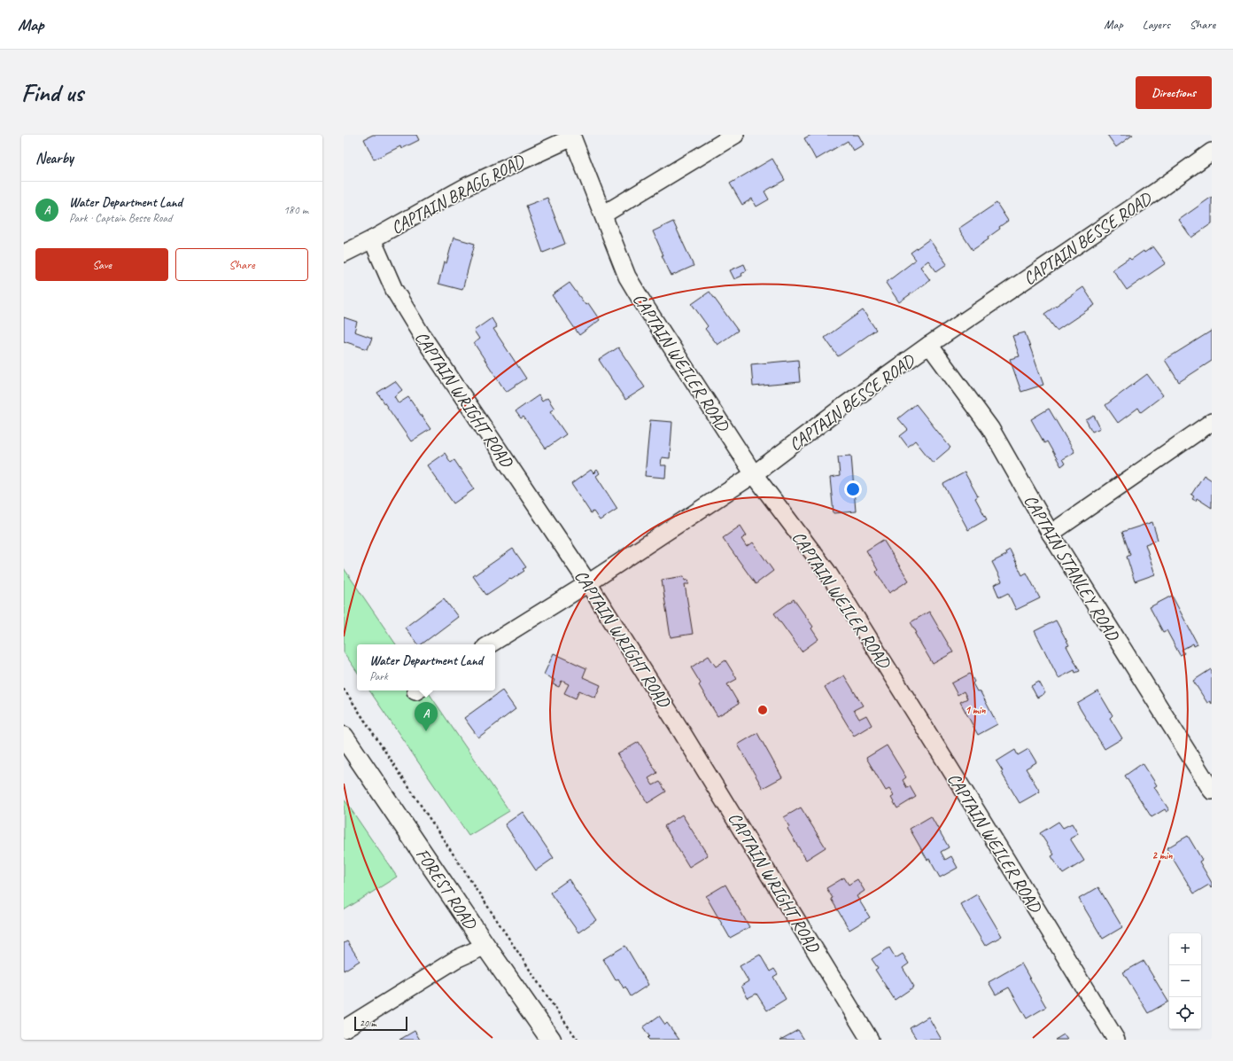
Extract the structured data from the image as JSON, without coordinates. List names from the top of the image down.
{
  "streets": {
    "main road": ["FOREST ROAD"],
    "street": [
      "CAPTAIN BRAGG ROAD",
      "CAPTAIN BESSE ROAD",
      "CAPTAIN WEILER ROAD",
      "CAPTAIN WRIGHT ROAD",
      "CAPTAIN STANLEY ROAD"
    ]
  },
  "crossings": [
    ["CAPTAIN BRAGG ROAD", "CAPTAIN WEILER ROAD"],
    ["CAPTAIN BRAGG ROAD", "CAPTAIN WRIGHT ROAD"],
    ["CAPTAIN BESSE ROAD", "CAPTAIN WEILER ROAD"],
    ["CAPTAIN BESSE ROAD", "CAPTAIN WRIGHT ROAD"],
    ["CAPTAIN BESSE ROAD", "CAPTAIN STANLEY ROAD"]
  ],
  "scale_bar": "20 m",
  "page": {
    "header": "Map",
    "nav": ["Map", "Layers", "Share"],
    "buttons": [
      "Directions",
      ["Save", "Share"]
    ],
    "title": "Find us",
    "heading": "Nearby",
    "list": [
      {
        "mark": "A",
        "name": "Water Department Land",
        "note": "Park · Captain Besse Road",
        "value": "180 m"
      }
    ],
    "popup": ["Water Department Land", "Park"],
    "pins": "A",
    "map_buttons": ["+", "−"],
    "scale": "20 m"
  },
  "rings": ["1 min", "2 min"]
}
